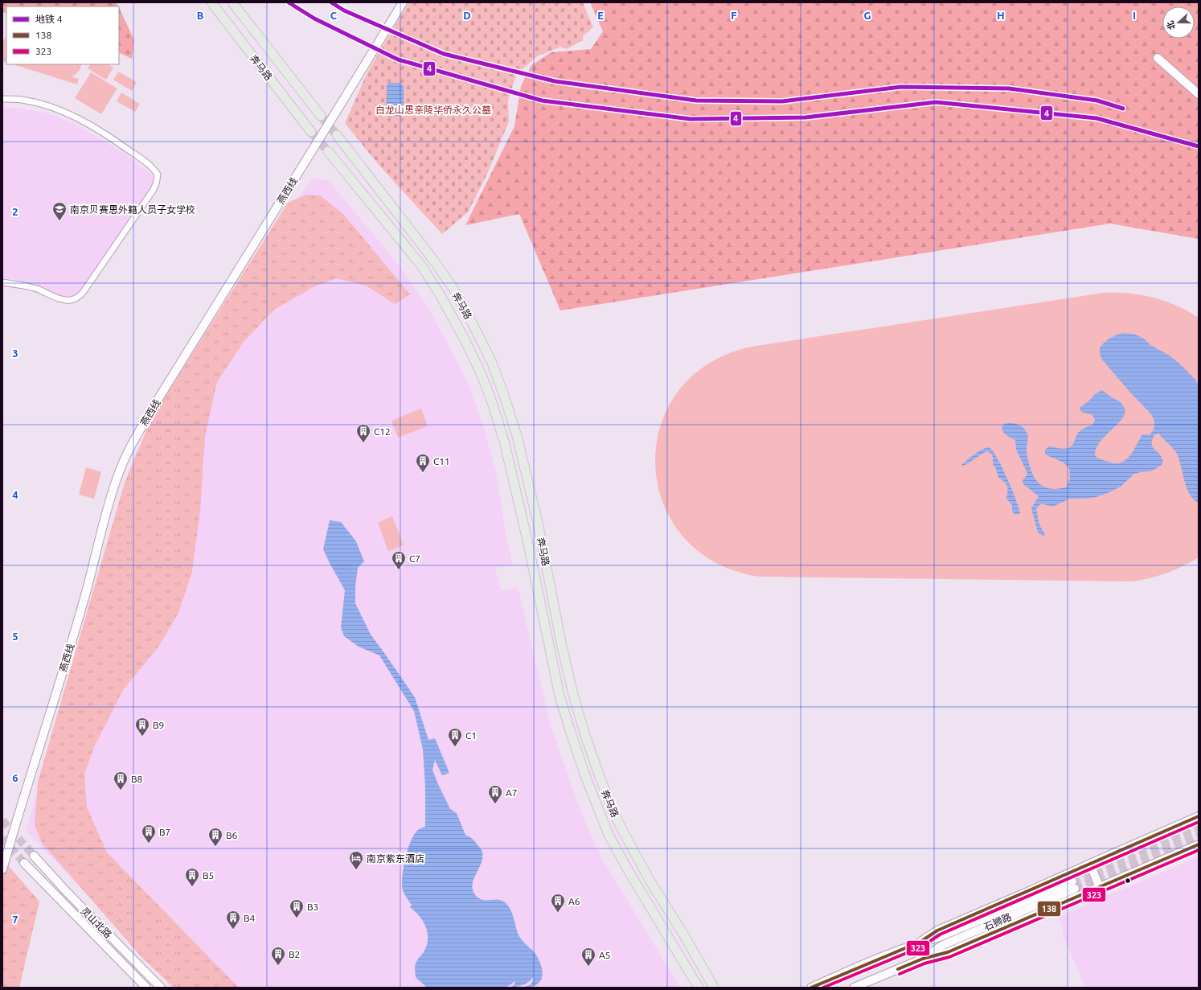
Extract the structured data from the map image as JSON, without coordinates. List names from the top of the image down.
{
  "streets": {
    "main road": [
      "奔马路",
      "燕西线",
      "石狮路",
      "灵山北路"
    ]
  },
  "parks": ["白龙山思亲陵华侨永久公墓"],
  "places": {
    "school or university": ["南京贝赛思外籍人员子女学校"],
    "building": [
      "C12",
      "C11",
      "C7",
      "B9",
      "C1",
      "B8",
      "A7",
      "B7",
      "B6",
      "B5",
      "A6",
      "B3",
      "B4",
      "B2",
      "A5"
    ],
    "hotel": ["南京紫东酒店"]
  },
  "lines": ["metro line 4", "transit line 138", "transit line 323"],
  "legend": ["地铁 4", "138", "323"],
  "north": "left",
  "grid": {
    "columns": [
      "B",
      "C",
      "D",
      "E",
      "F",
      "G",
      "H",
      "I"
    ],
    "rows": [
      "2",
      "3",
      "4",
      "5",
      "6",
      "7"
    ]
  }
}
